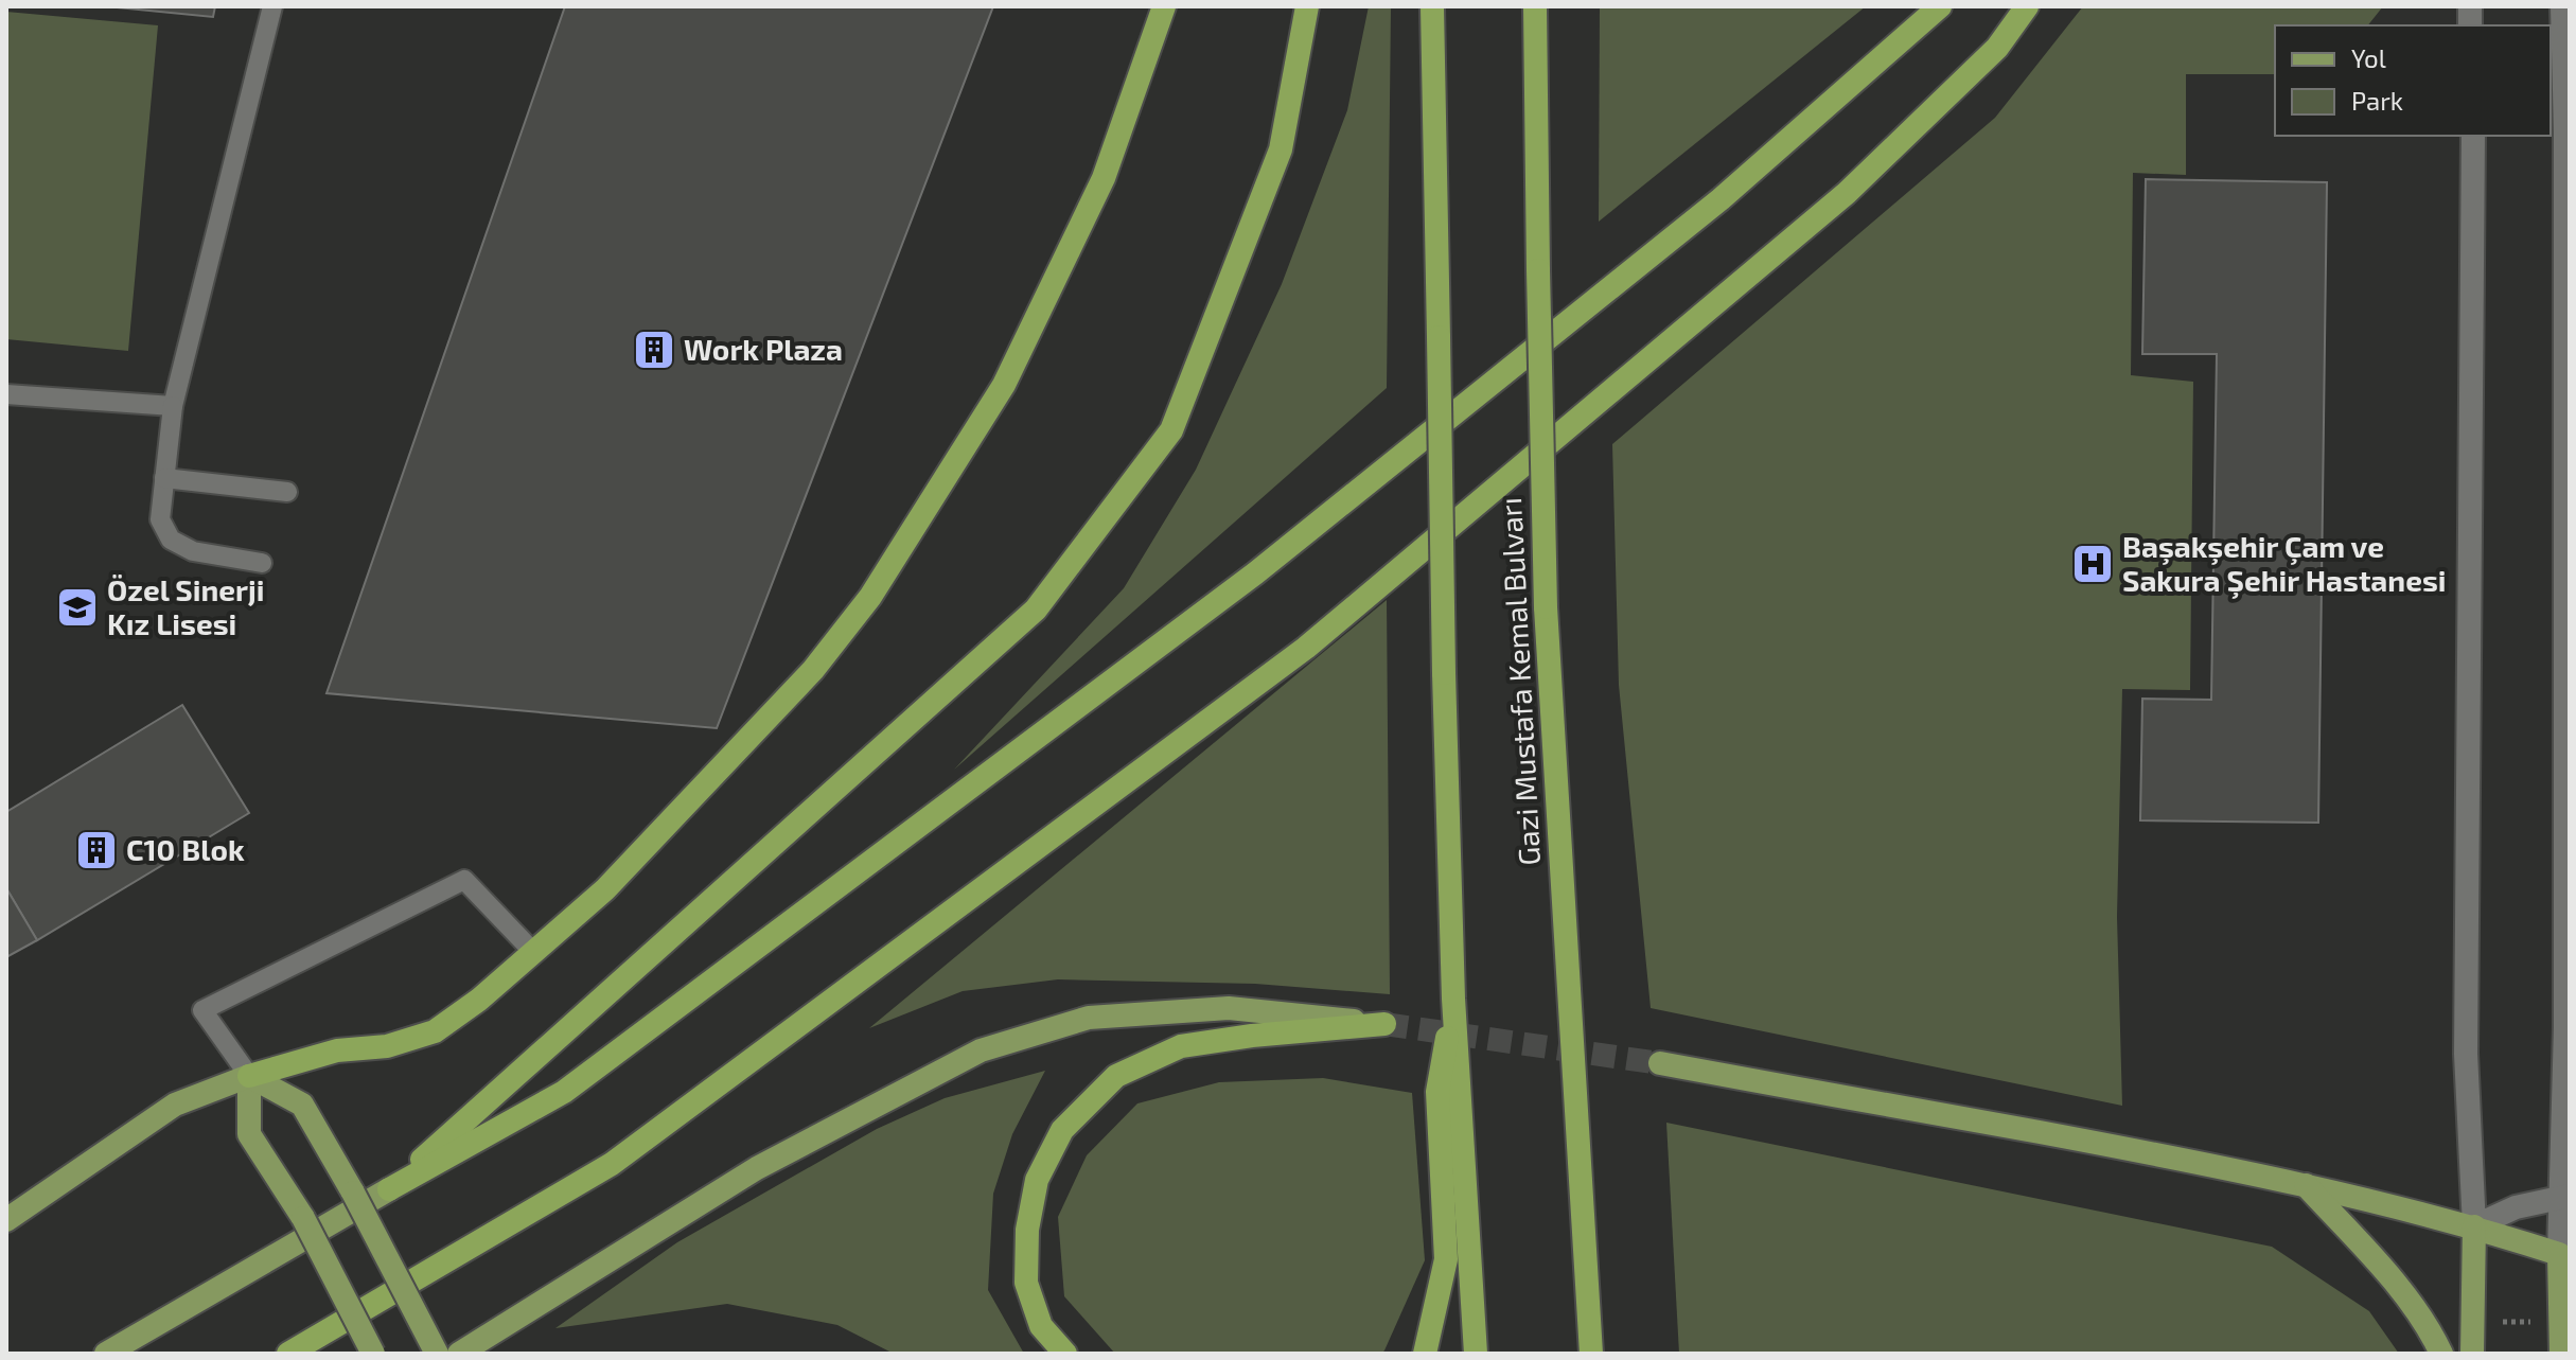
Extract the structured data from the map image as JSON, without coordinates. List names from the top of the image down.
{
  "streets": {
    "highway": ["Gazi Mustafa Kemal Bulvarı"]
  },
  "places": {
    "building": ["Work Plaza", "C10 Blok"],
    "hospital": ["Başakşehir Çam ve Sakura Şehir Hastanesi"],
    "school or university": ["Özel Sinerji Kız Lisesi"]
  },
  "legend": ["Yol", "Park"]
}
